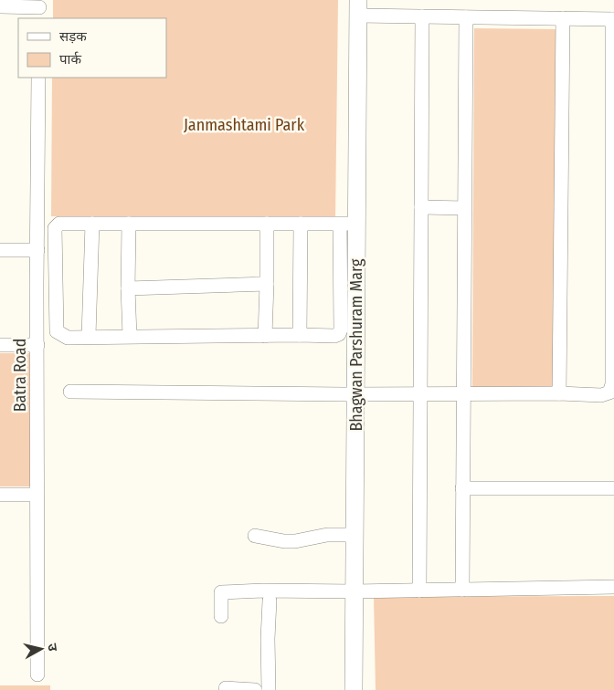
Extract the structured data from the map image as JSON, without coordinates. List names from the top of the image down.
{
  "streets": {
    "street": ["Bhagwan Parshuram Marg", "Batra Road"]
  },
  "parks": ["Janmashtami Park"],
  "legend": ["सड़क", "पार्क"],
  "north": "right"
}
